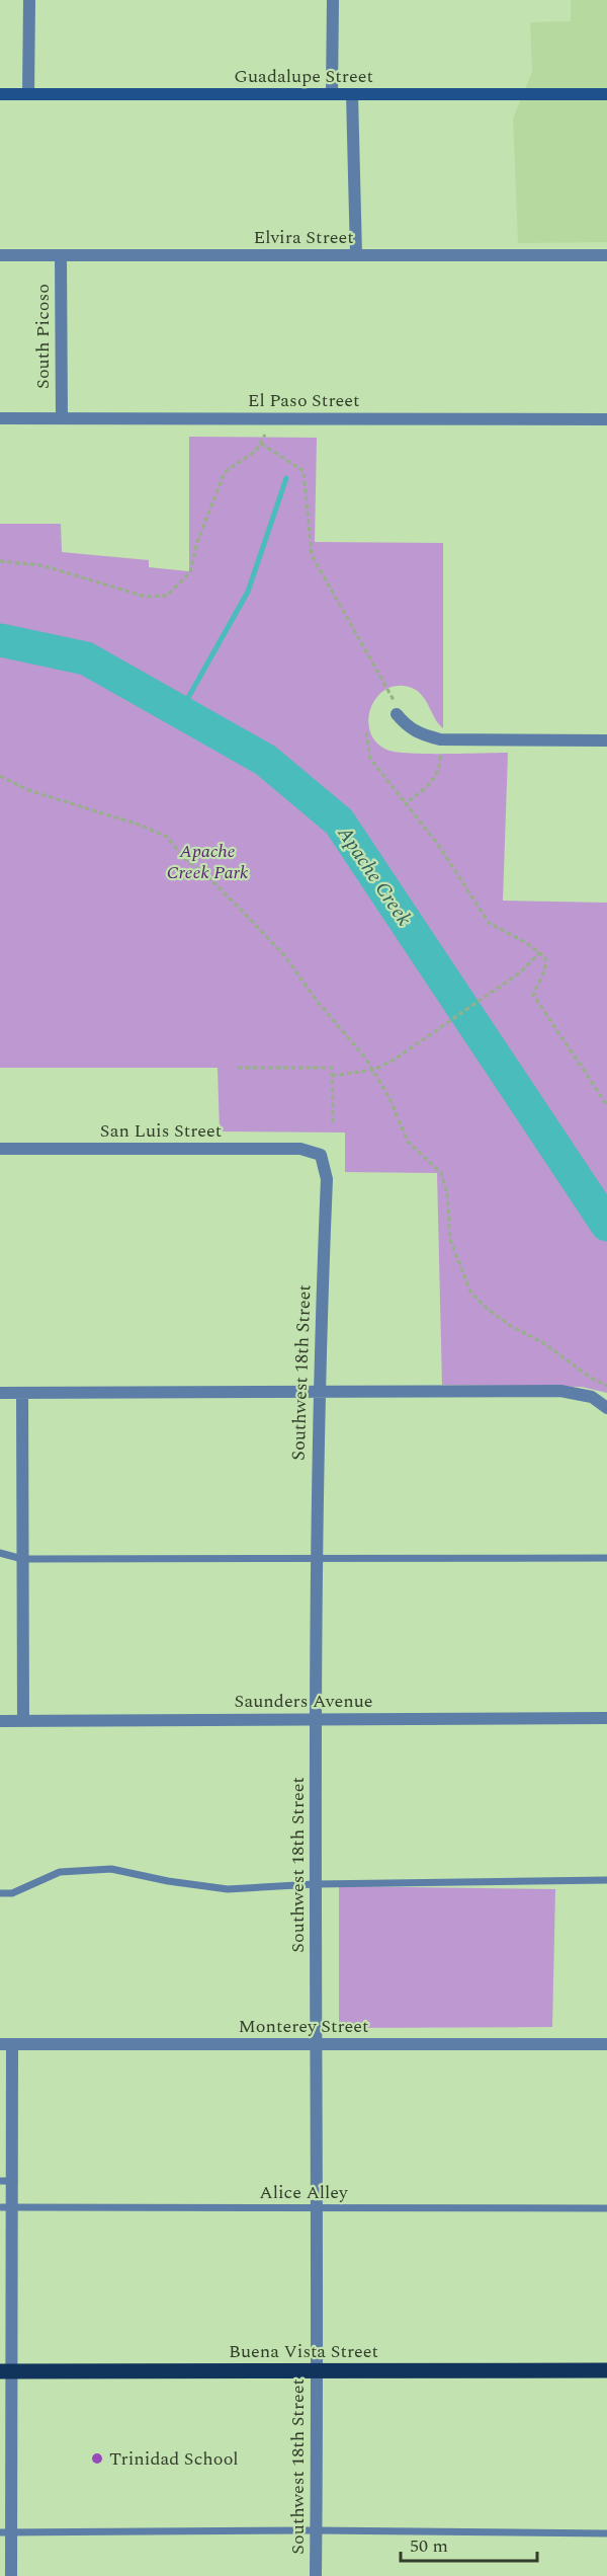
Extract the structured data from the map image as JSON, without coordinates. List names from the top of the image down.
{
  "streets": {
    "main road": ["Guadalupe Street", "Buena Vista Street"],
    "street": [
      "Elvira Street",
      "South Picoso",
      "El Paso Street",
      "San Luis Street",
      "Southwest 18th Street",
      "Saunders Avenue",
      "Monterey Street"
    ],
    "lane": ["Alice Alley"]
  },
  "crossings": [
    ["Elvira Street", "South Picoso"],
    ["South Picoso", "El Paso Street"],
    ["San Luis Street", "Southwest 18th Street"],
    ["Southwest 18th Street", "Saunders Avenue"],
    ["Southwest 18th Street", "Monterey Street"],
    ["Southwest 18th Street", "Alice Alley"],
    ["Southwest 18th Street", "Buena Vista Street"]
  ],
  "water": ["Apache Creek"],
  "parks": ["Apache Creek Park"],
  "places": ["Trinidad School"],
  "scale_bar": "50 m"
}
